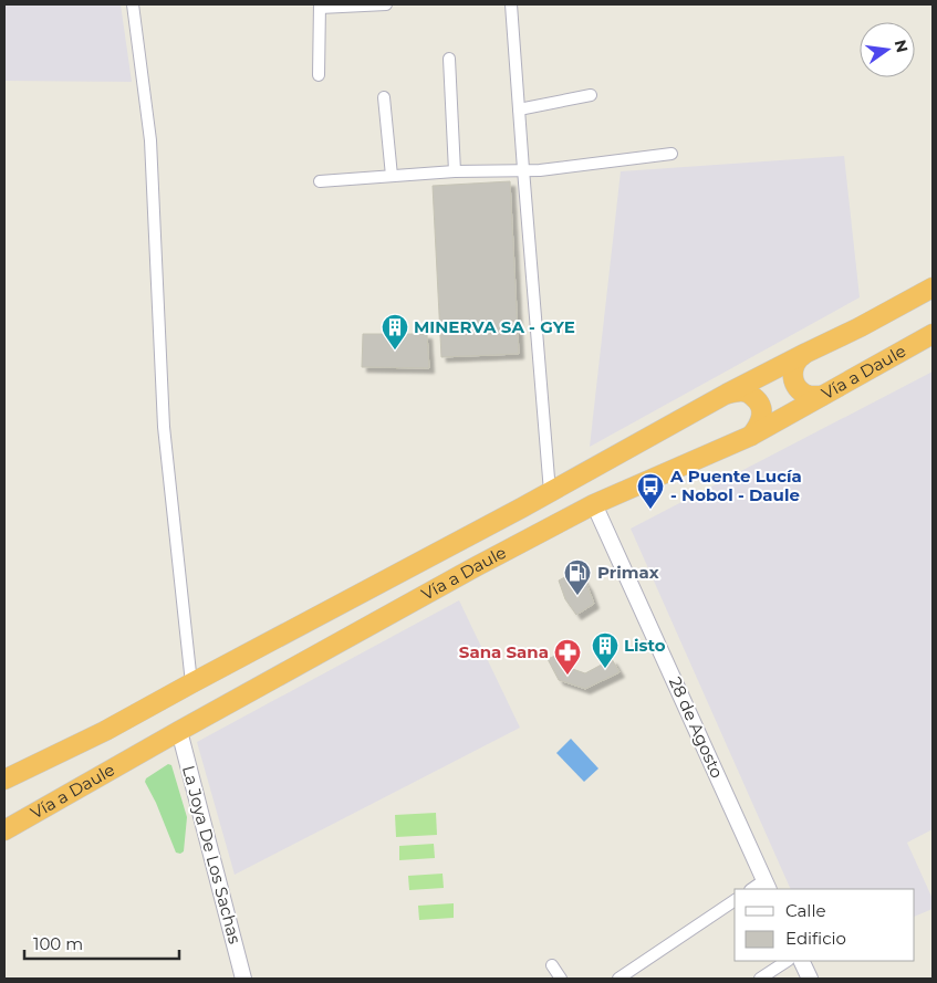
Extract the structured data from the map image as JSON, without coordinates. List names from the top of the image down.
{
  "streets": {
    "highway": ["Vía a Daule"],
    "street": ["28 de Agosto", "La Joya De Los Sachas"]
  },
  "crossings": [
    ["Vía a Daule", "28 de Agosto"],
    ["Vía a Daule", "La Joya De Los Sachas"]
  ],
  "places": {
    "building": ["MINERVA SA - GYE", "Listo"],
    "bus stop": ["A Puente Lucía - Nobol - Daule"],
    "fuel station": ["Primax"],
    "pharmacy": ["Sana Sana"]
  },
  "legend": ["Calle", "Edificio"],
  "scale_bar": "100 m",
  "north": "right"
}
